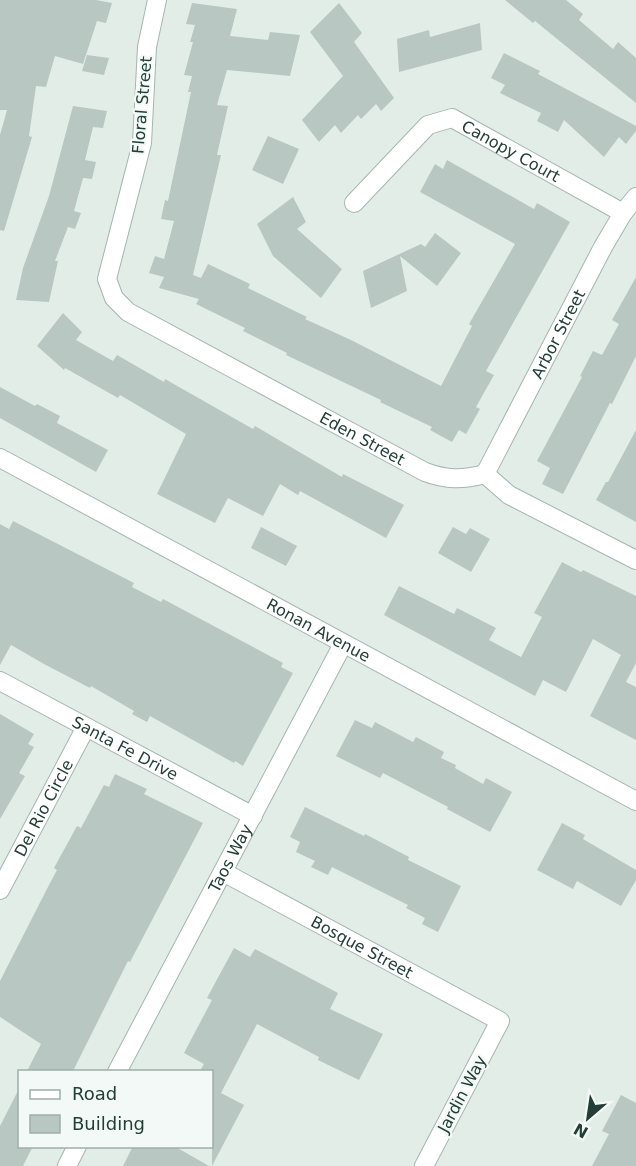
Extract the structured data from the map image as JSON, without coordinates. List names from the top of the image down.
{
  "streets": {
    "street": [
      "Floral Street",
      "Canopy Court",
      "Arbor Street",
      "Eden Street",
      "Ronan Avenue",
      "Santa Fe Drive",
      "Del Rio Circle",
      "Taos Way",
      "Bosque Street",
      "Jardin Way"
    ]
  },
  "crossings": [
    ["Floral Street", "Eden Street"],
    ["Canopy Court", "Arbor Street"],
    ["Arbor Street", "Eden Street"],
    ["Ronan Avenue", "Taos Way"],
    ["Santa Fe Drive", "Del Rio Circle"],
    ["Santa Fe Drive", "Taos Way"],
    ["Taos Way", "Bosque Street"],
    ["Bosque Street", "Jardin Way"]
  ],
  "legend": ["Road", "Building"],
  "north": "bottom left"
}
